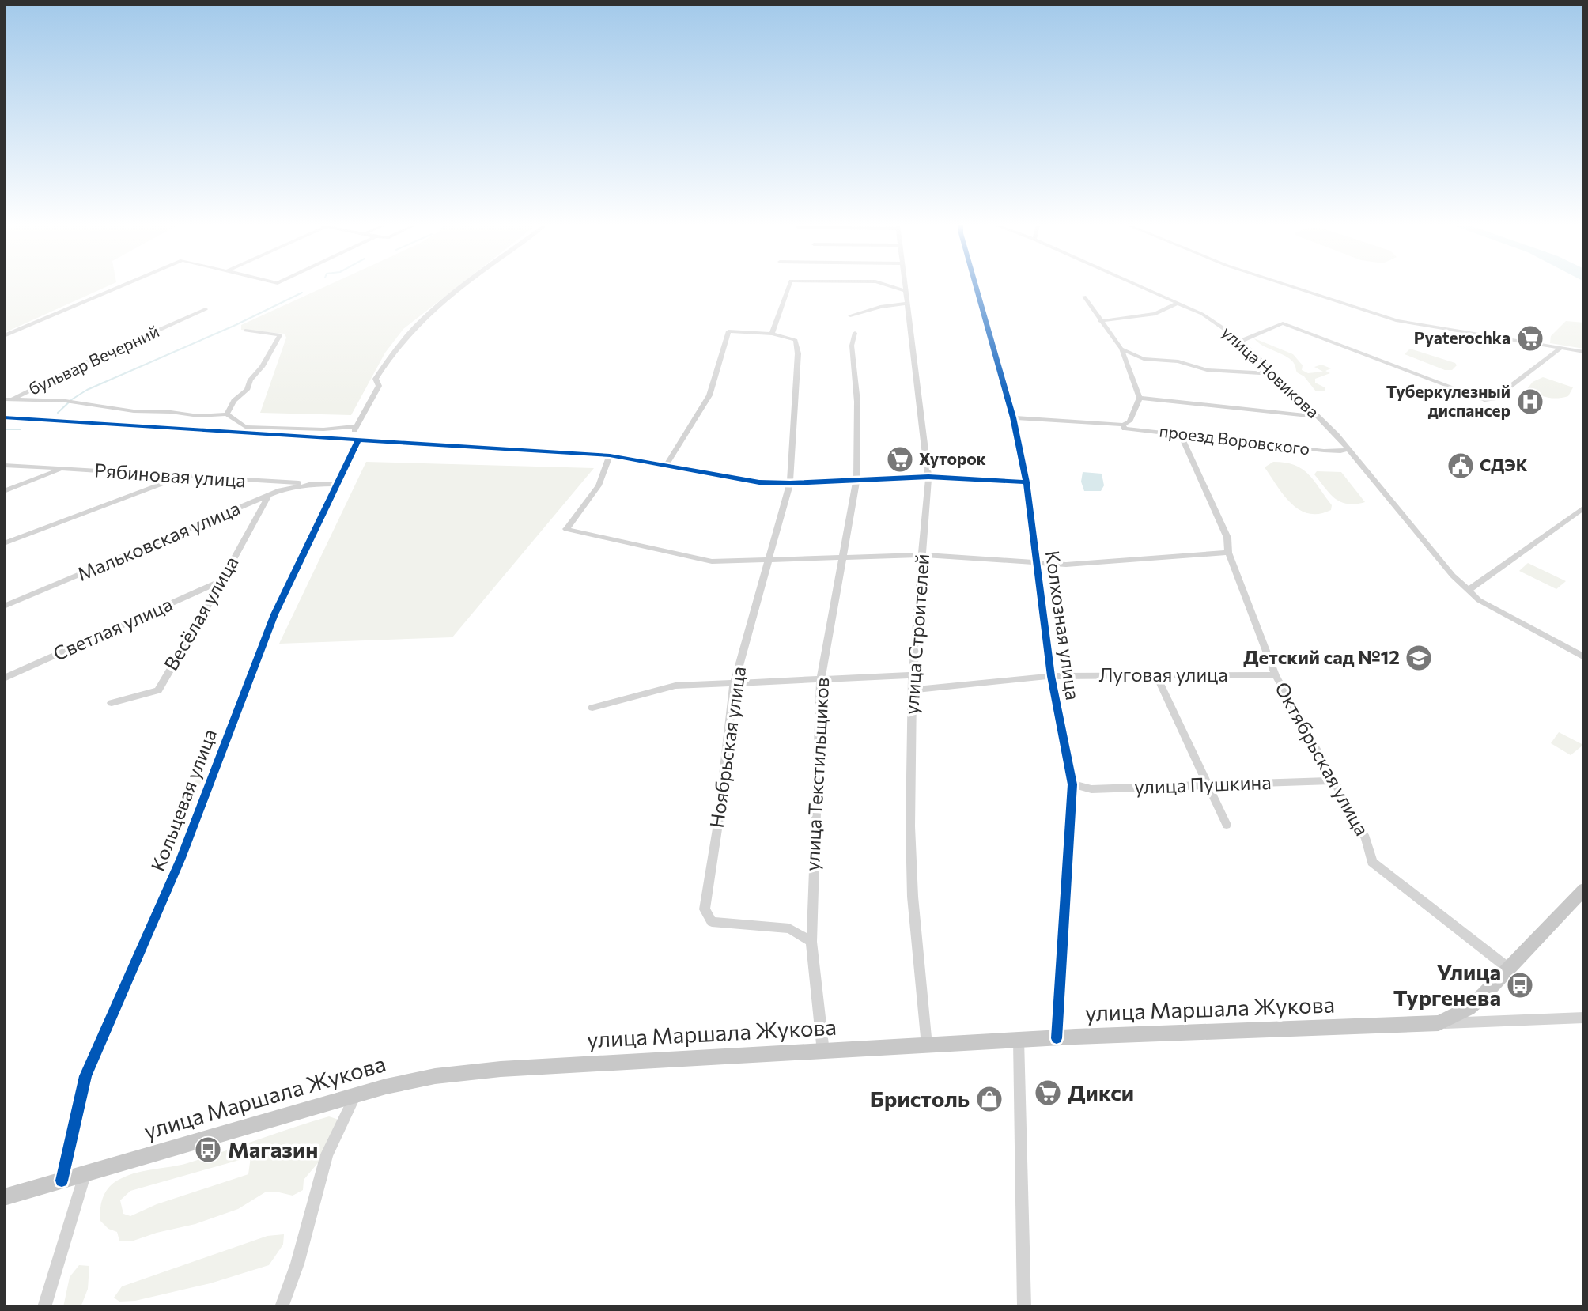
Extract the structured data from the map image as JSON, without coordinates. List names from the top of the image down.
{
  "streets": {
    "main road": ["улица Маршала Жукова"],
    "street": [
      "бульвар Вечерний",
      "улица Новикова",
      "проезд Воровского",
      "Рябиновая улица",
      "Мальковская улица",
      "Весёлая улица",
      "Колхозная улица",
      "Светлая улица",
      "улица Строителей",
      "Луговая улица",
      "Ноябрьская улица",
      "Октябрьская улица",
      "улица Текстильщиков",
      "улица Пушкина",
      "Кольцевая улица"
    ]
  },
  "crossings": [
    ["улица Новикова", "проезд Воровского"],
    ["проезд Воровского", "Колхозная улица"],
    ["проезд Воровского", "Октябрьская улица"],
    ["Рябиновая улица", "Мальковская улица"],
    ["Рябиновая улица", "Кольцевая улица"],
    ["Мальковская улица", "Весёлая улица"],
    ["Весёлая улица", "Светлая улица"],
    ["Колхозная улица", "Луговая улица"],
    ["Колхозная улица", "улица Пушкина"],
    ["Колхозная улица", "улица Маршала Жукова"],
    ["улица Строителей", "Луговая улица"],
    ["улица Строителей", "улица Маршала Жукова"],
    ["Луговая улица", "Октябрьская улица"],
    ["Ноябрьская улица", "улица Текстильщиков"],
    ["Октябрьская улица", "улица Пушкина"],
    ["Октябрьская улица", "улица Маршала Жукова"],
    ["улица Текстильщиков", "улица Маршала Жукова"],
    ["Кольцевая улица", "улица Маршала Жукова"]
  ],
  "places": {
    "supermarket": ["Pyaterochka", "Хуторок", "Дикси"],
    "hospital": ["Туберкулезный диспансер"],
    "public building": ["СДЭК"],
    "school or university": ["Детский сад №12"],
    "bus stop": ["Улица Тургенева", "Магазин"],
    "shop": ["Бристоль"]
  }
}
